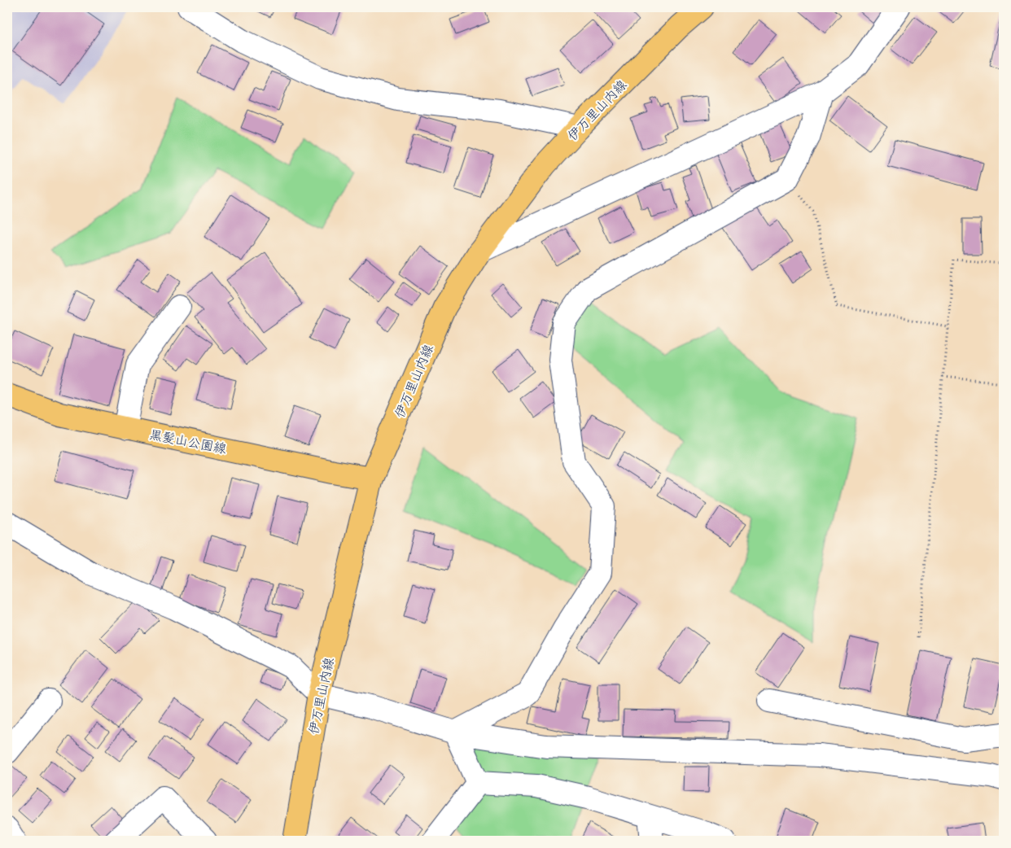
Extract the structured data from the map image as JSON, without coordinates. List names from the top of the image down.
{
  "streets": {
    "main road": ["伊万里山内線", "黒髪山公園線"]
  },
  "crossings": [
    ["伊万里山内線", "黒髪山公園線"]
  ]
}
